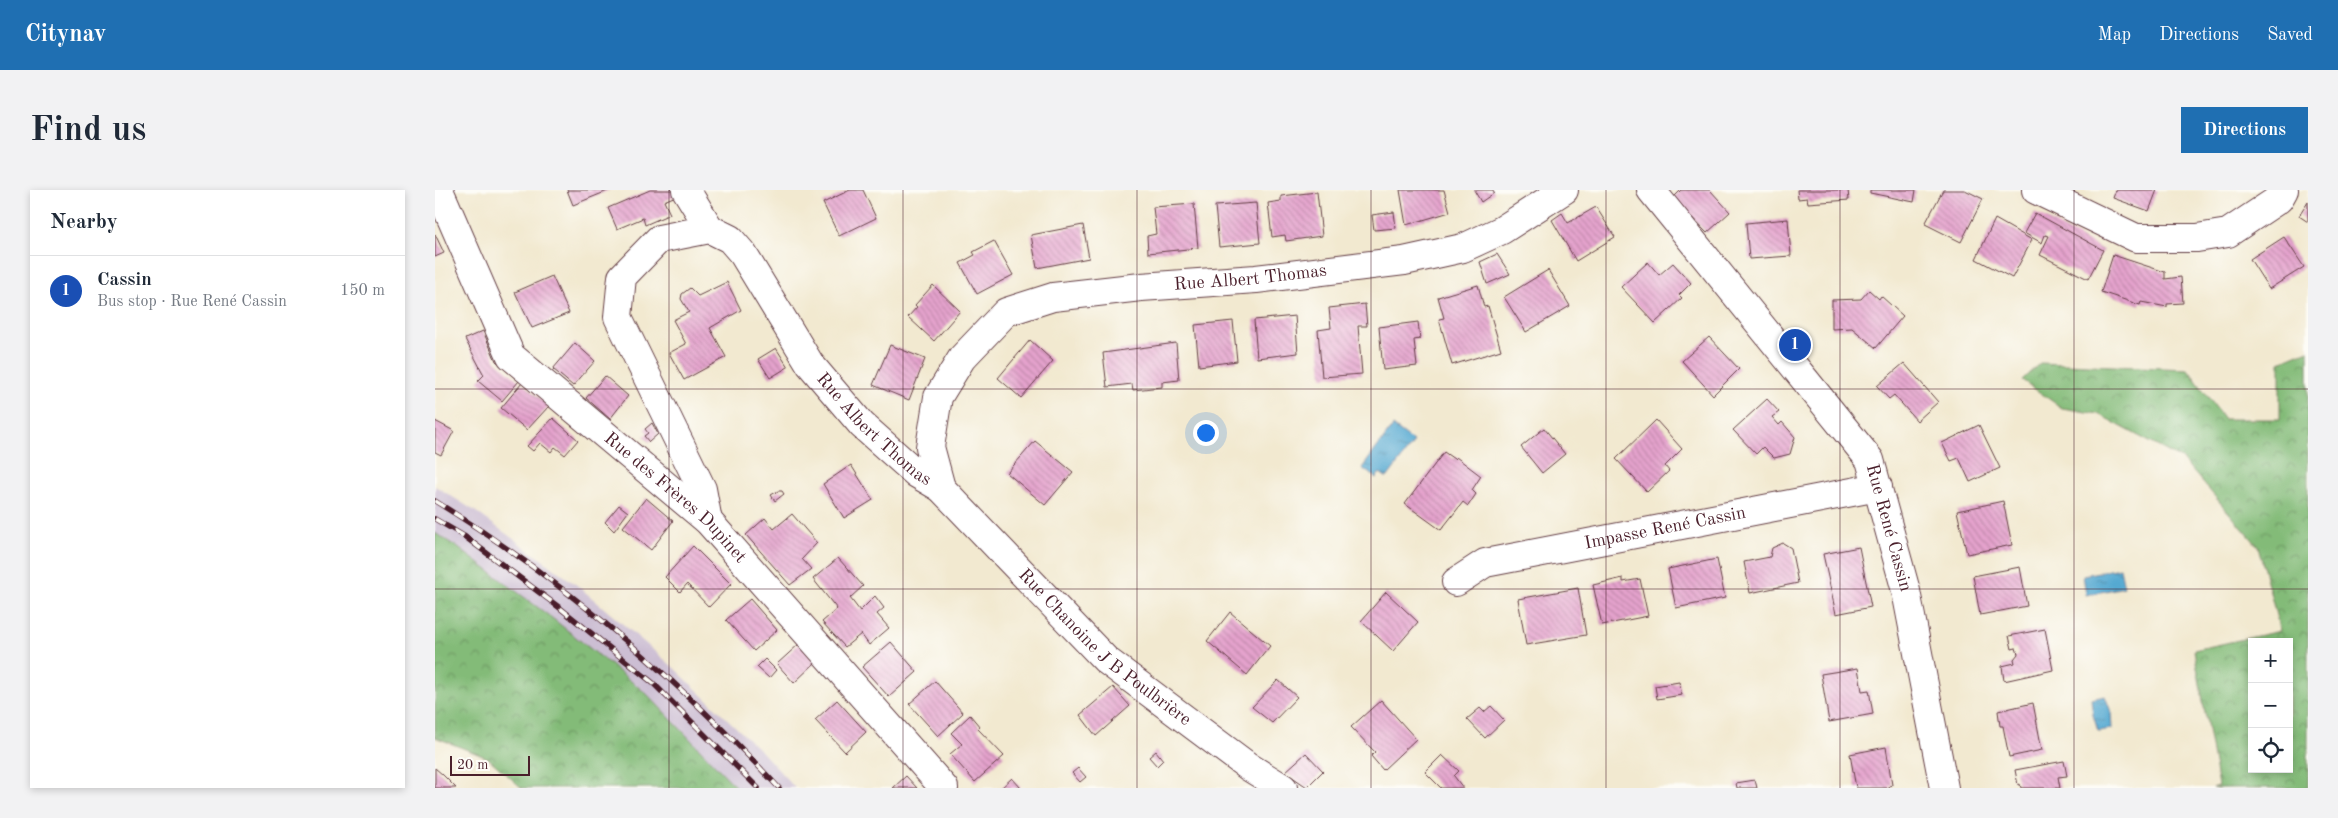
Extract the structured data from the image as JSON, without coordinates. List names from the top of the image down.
{
  "streets": {
    "street": [
      "Rue Albert Thomas",
      "Rue des Frères Dupinet",
      "Rue René Cassin",
      "Impasse René Cassin",
      "Rue Chanoine J B Poulbrière"
    ]
  },
  "crossings": [
    ["Rue Albert Thomas", "Rue Chanoine J B Poulbrière"],
    ["Rue René Cassin", "Impasse René Cassin"]
  ],
  "scale_bar": "20 m",
  "page": {
    "header": "Citynav",
    "nav": ["Map", "Directions", "Saved"],
    "buttons": "Directions",
    "title": "Find us",
    "heading": "Nearby",
    "list": [
      {
        "mark": "1",
        "name": "Cassin",
        "note": "Bus stop · Rue René Cassin",
        "value": "150 m"
      }
    ],
    "pins": "1",
    "map_buttons": ["+", "−"],
    "scale": "20 m"
  }
}
